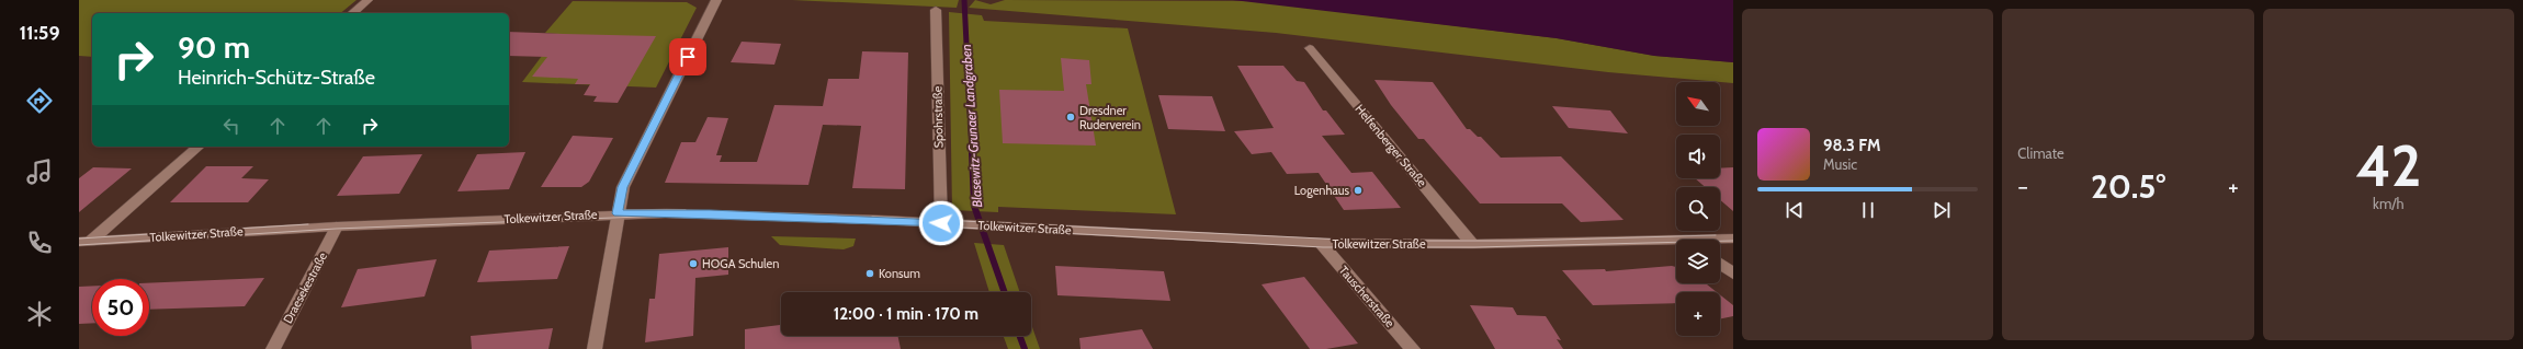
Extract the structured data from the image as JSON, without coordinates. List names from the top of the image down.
{
  "streets": {
    "street": [
      "Spohrstraße",
      "Helfenberger Straße",
      "Tolkewitzer Straße",
      "Draesekestraße",
      "Tauscherstraße"
    ]
  },
  "crossings": [
    ["Spohrstraße", "Tolkewitzer Straße"],
    ["Helfenberger Straße", "Tolkewitzer Straße"],
    ["Tolkewitzer Straße", "Draesekestraße"],
    ["Tolkewitzer Straße", "Tauscherstraße"]
  ],
  "water": ["Blasewitz‐Grunaer Landgraben"],
  "places": [
    "Dresdner Ruderverein",
    "Logenhaus",
    "HOGA Schulen",
    "Konsum"
  ],
  "north": "top left",
  "page": {
    "tabs": "11:59",
    "tile": [
      "Climate",
      ["42", "km/h"]
    ],
    "turn": ["90 m", "Heinrich-Schütz-Straße"],
    "map_buttons": "+",
    "song": ["98.3 FM", "Music"],
    "heat": ["−", "20.5°", "+"],
    "limit": "50",
    "trip": "12:00 · 1 min · 170 m"
  }
}
